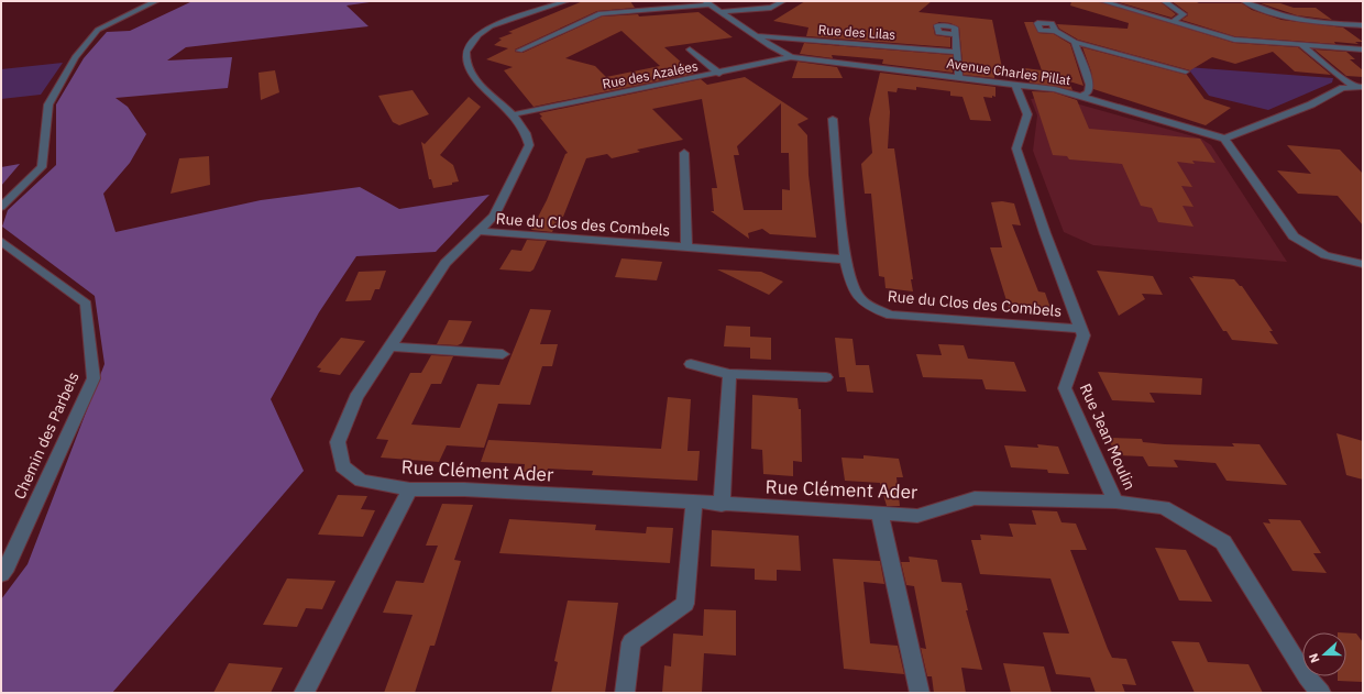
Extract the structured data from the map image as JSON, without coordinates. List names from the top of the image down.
{
  "streets": {
    "street": [
      "Rue des Lilas",
      "Avenue Charles Pillat",
      "Rue des Azalées",
      "Rue du Clos des Combels",
      "Chemin des Parbels",
      "Rue Jean Moulin",
      "Rue Clément Ader"
    ]
  },
  "crossings": [
    ["Rue des Lilas", "Avenue Charles Pillat"],
    ["Avenue Charles Pillat", "Rue des Azalées"],
    ["Avenue Charles Pillat", "Rue Jean Moulin"],
    ["Rue du Clos des Combels", "Rue Jean Moulin"],
    ["Rue Jean Moulin", "Rue Clément Ader"]
  ],
  "north": "left"
}
